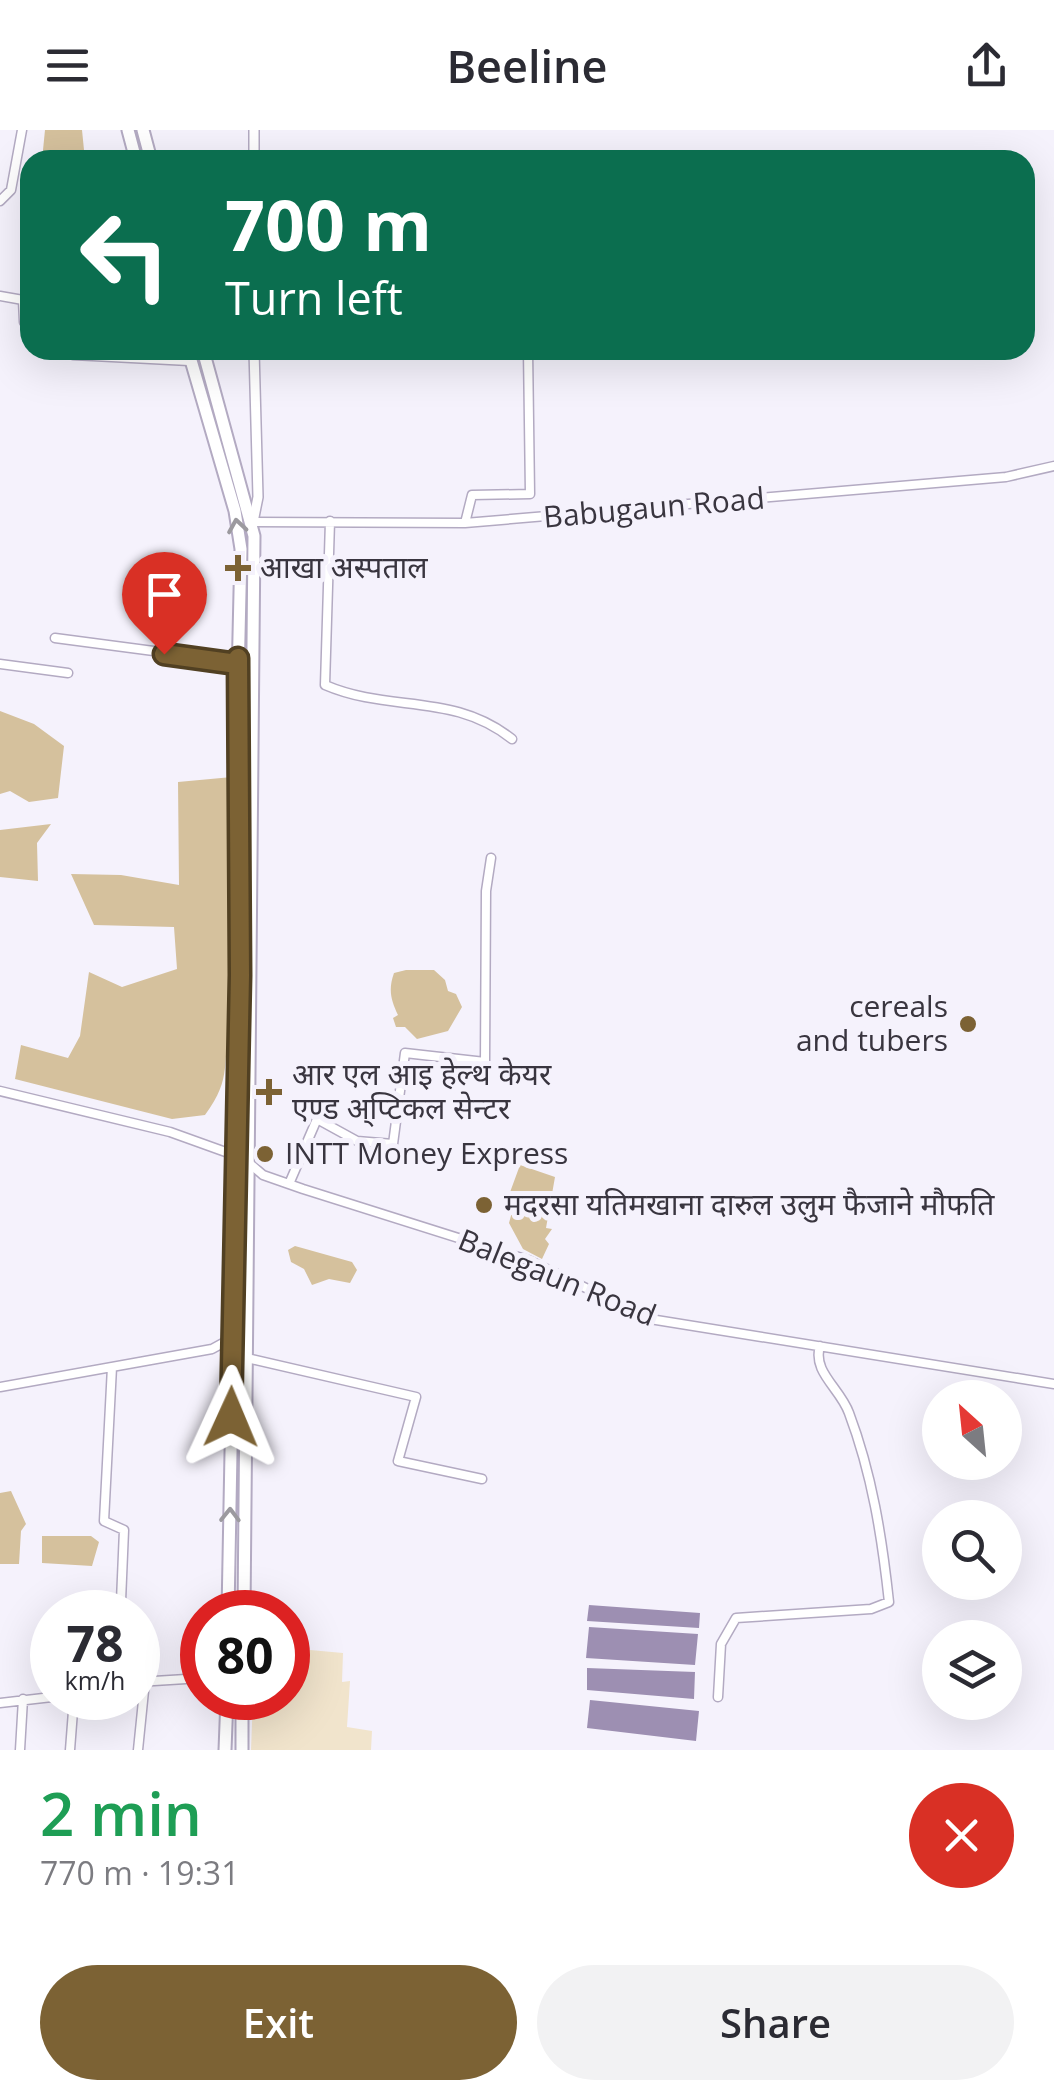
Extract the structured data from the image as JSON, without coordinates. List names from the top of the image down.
{
  "streets": {
    "street": ["Babugaun Road", "Balegaun Road"]
  },
  "places": {
    "health": ["आखा अस्पताल", "आर एल आइ हेल्थ केयर एण्ड अ्प्टिकल सेन्टर"],
    "other": ["cereals and tubers", "INTT Money Express", "मदरसा यतिमखाना दारुल उलुम फैजाने माैफति"]
  },
  "north": "top left",
  "page": {
    "header": "Beeline",
    "turn": ["700 m", "Turn left"],
    "speed": "78 km/h",
    "limit": "80",
    "heading": ["2 min", "770 m · 19:31"],
    "buttons": ["Exit", "Share"]
  }
}
